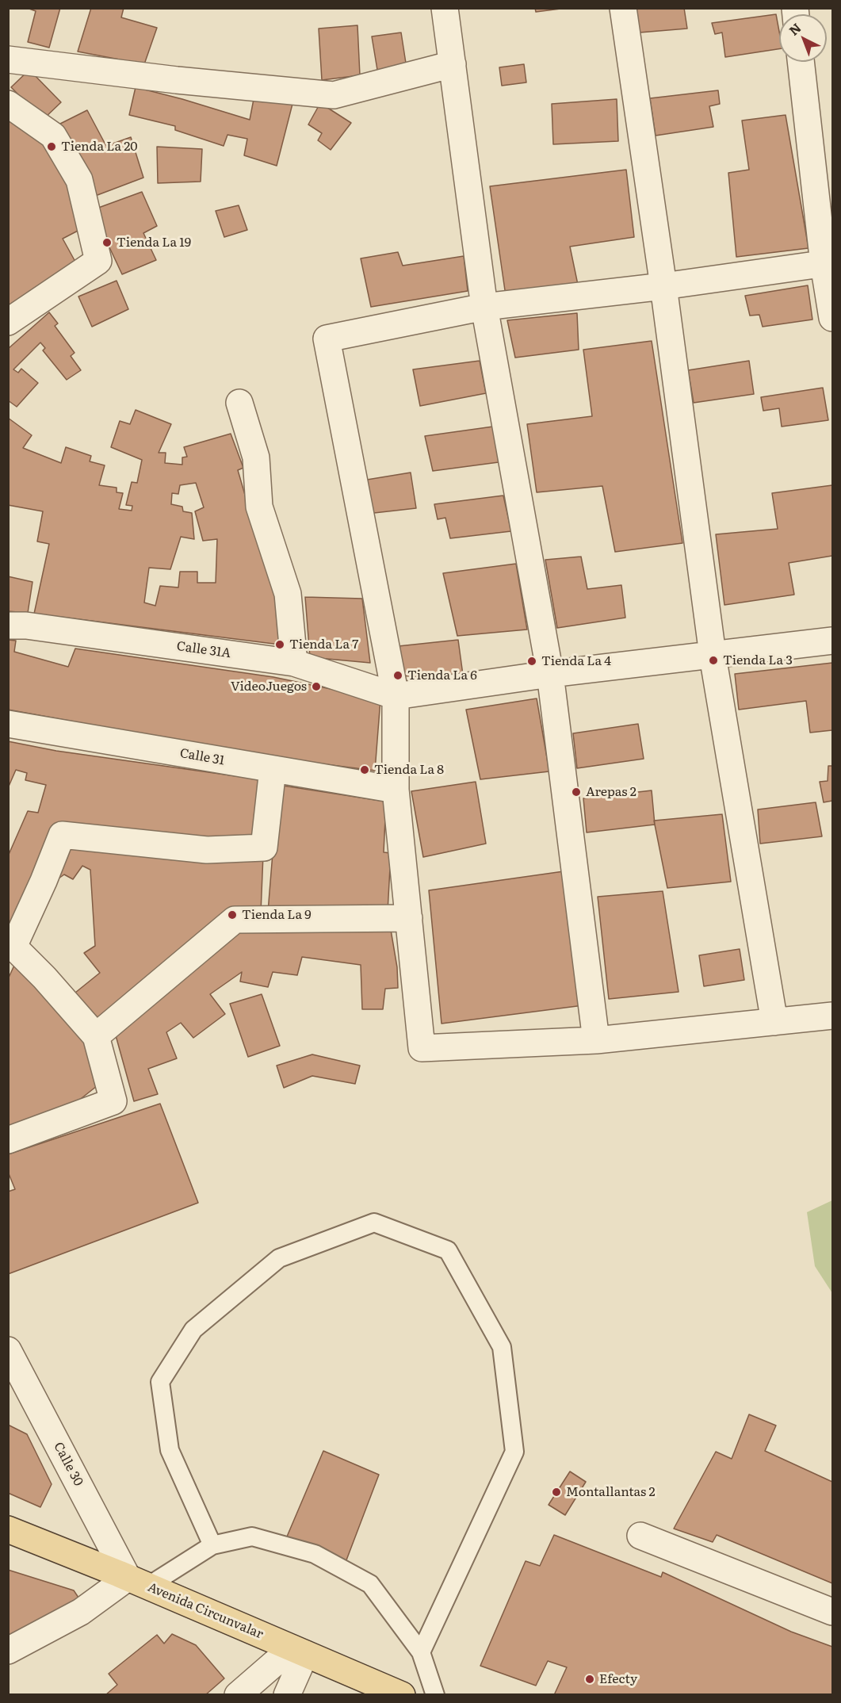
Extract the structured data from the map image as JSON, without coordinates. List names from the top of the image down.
{
  "streets": {
    "main road": ["Avenida Circunvalar"],
    "street": ["Calle 31A", "Calle 31", "Calle 30"]
  },
  "crossings": [
    ["Calle 30", "Avenida Circunvalar"]
  ],
  "places": [
    "Tienda La 20",
    "Tienda La 19",
    "Tienda La 7",
    "Tienda La 3",
    "Tienda La 4",
    "Tienda La 6",
    "VideoJuegos",
    "Tienda La 8",
    "Arepas 2",
    "Tienda La 9",
    "Montallantas 2",
    "Efecty"
  ],
  "north": "top left"
}
